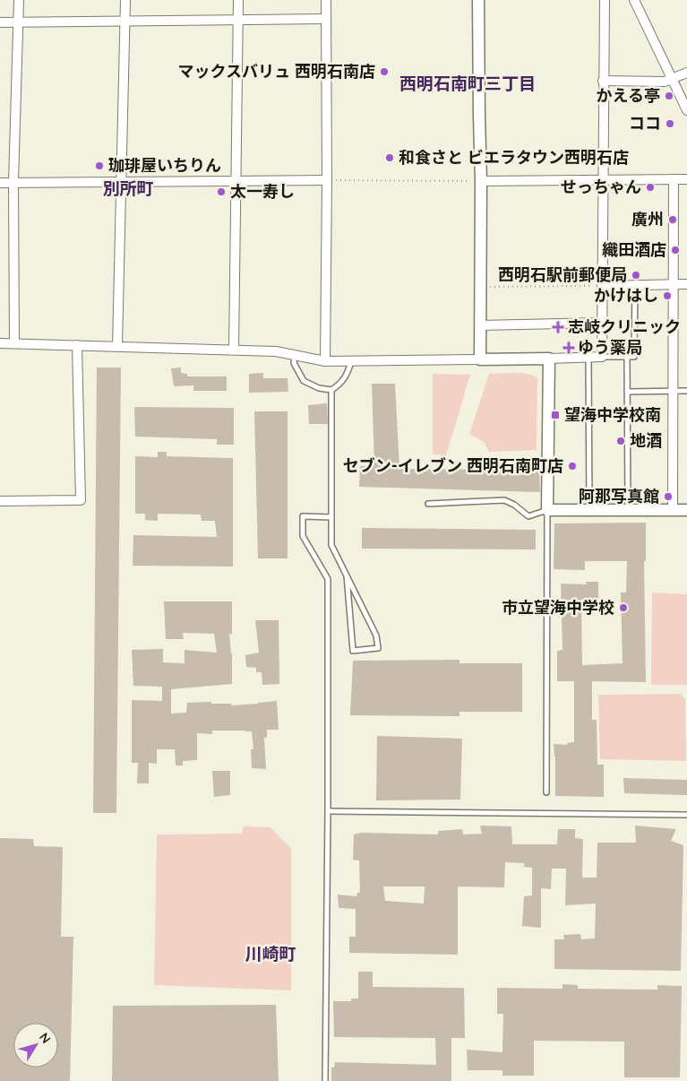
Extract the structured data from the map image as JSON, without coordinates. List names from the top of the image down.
{
  "districts": ["西明石南町三丁目", "別所町", "川崎町"],
  "places": {
    "other": [
      "マックスバリュ 西明石南店",
      "かえる亭",
      "ココ",
      "和食さと ビエラタウン西明石店",
      "珈琲屋いちりん",
      "せっちゃん",
      "太一寿し",
      "廣州",
      "織田酒店",
      "西明石駅前郵便局",
      "かけはし",
      "地酒",
      "セブン-イレブン 西明石南町店",
      "阿那写真館",
      "市立望海中学校"
    ],
    "health": ["志岐クリニック", "ゆう薬局"],
    "transit": ["望海中学校南"]
  },
  "north": "top right"
}
